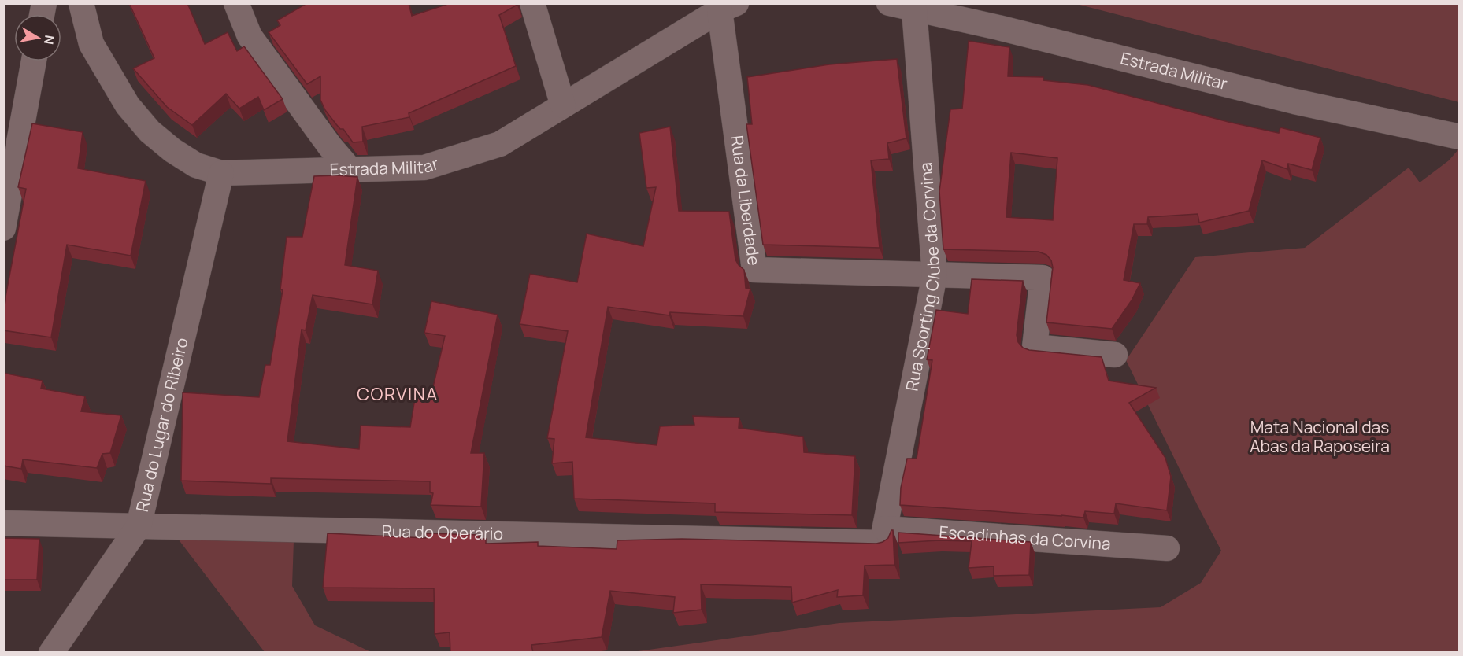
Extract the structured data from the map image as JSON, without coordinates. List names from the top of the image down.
{
  "streets": {
    "street": [
      "Estrada Militar",
      "Rua da Liberdade",
      "Rua Sporting Clube da Corvina",
      "Rua do Lugar do Ribeiro",
      "Rua do Operário",
      "Escadinhas da Corvina"
    ]
  },
  "crossings": [
    ["Estrada Militar", "Rua da Liberdade"],
    ["Estrada Militar", "Rua Sporting Clube da Corvina"],
    ["Estrada Militar", "Rua do Lugar do Ribeiro"],
    ["Rua da Liberdade", "Rua Sporting Clube da Corvina"],
    ["Rua Sporting Clube da Corvina", "Rua do Operário"],
    ["Rua Sporting Clube da Corvina", "Escadinhas da Corvina"],
    ["Rua do Lugar do Ribeiro", "Rua do Operário"],
    ["Rua do Operário", "Escadinhas da Corvina"]
  ],
  "districts": ["CORVINA"],
  "parks": ["Mata Nacional das Abas da Raposeira"],
  "north": "right"
}
